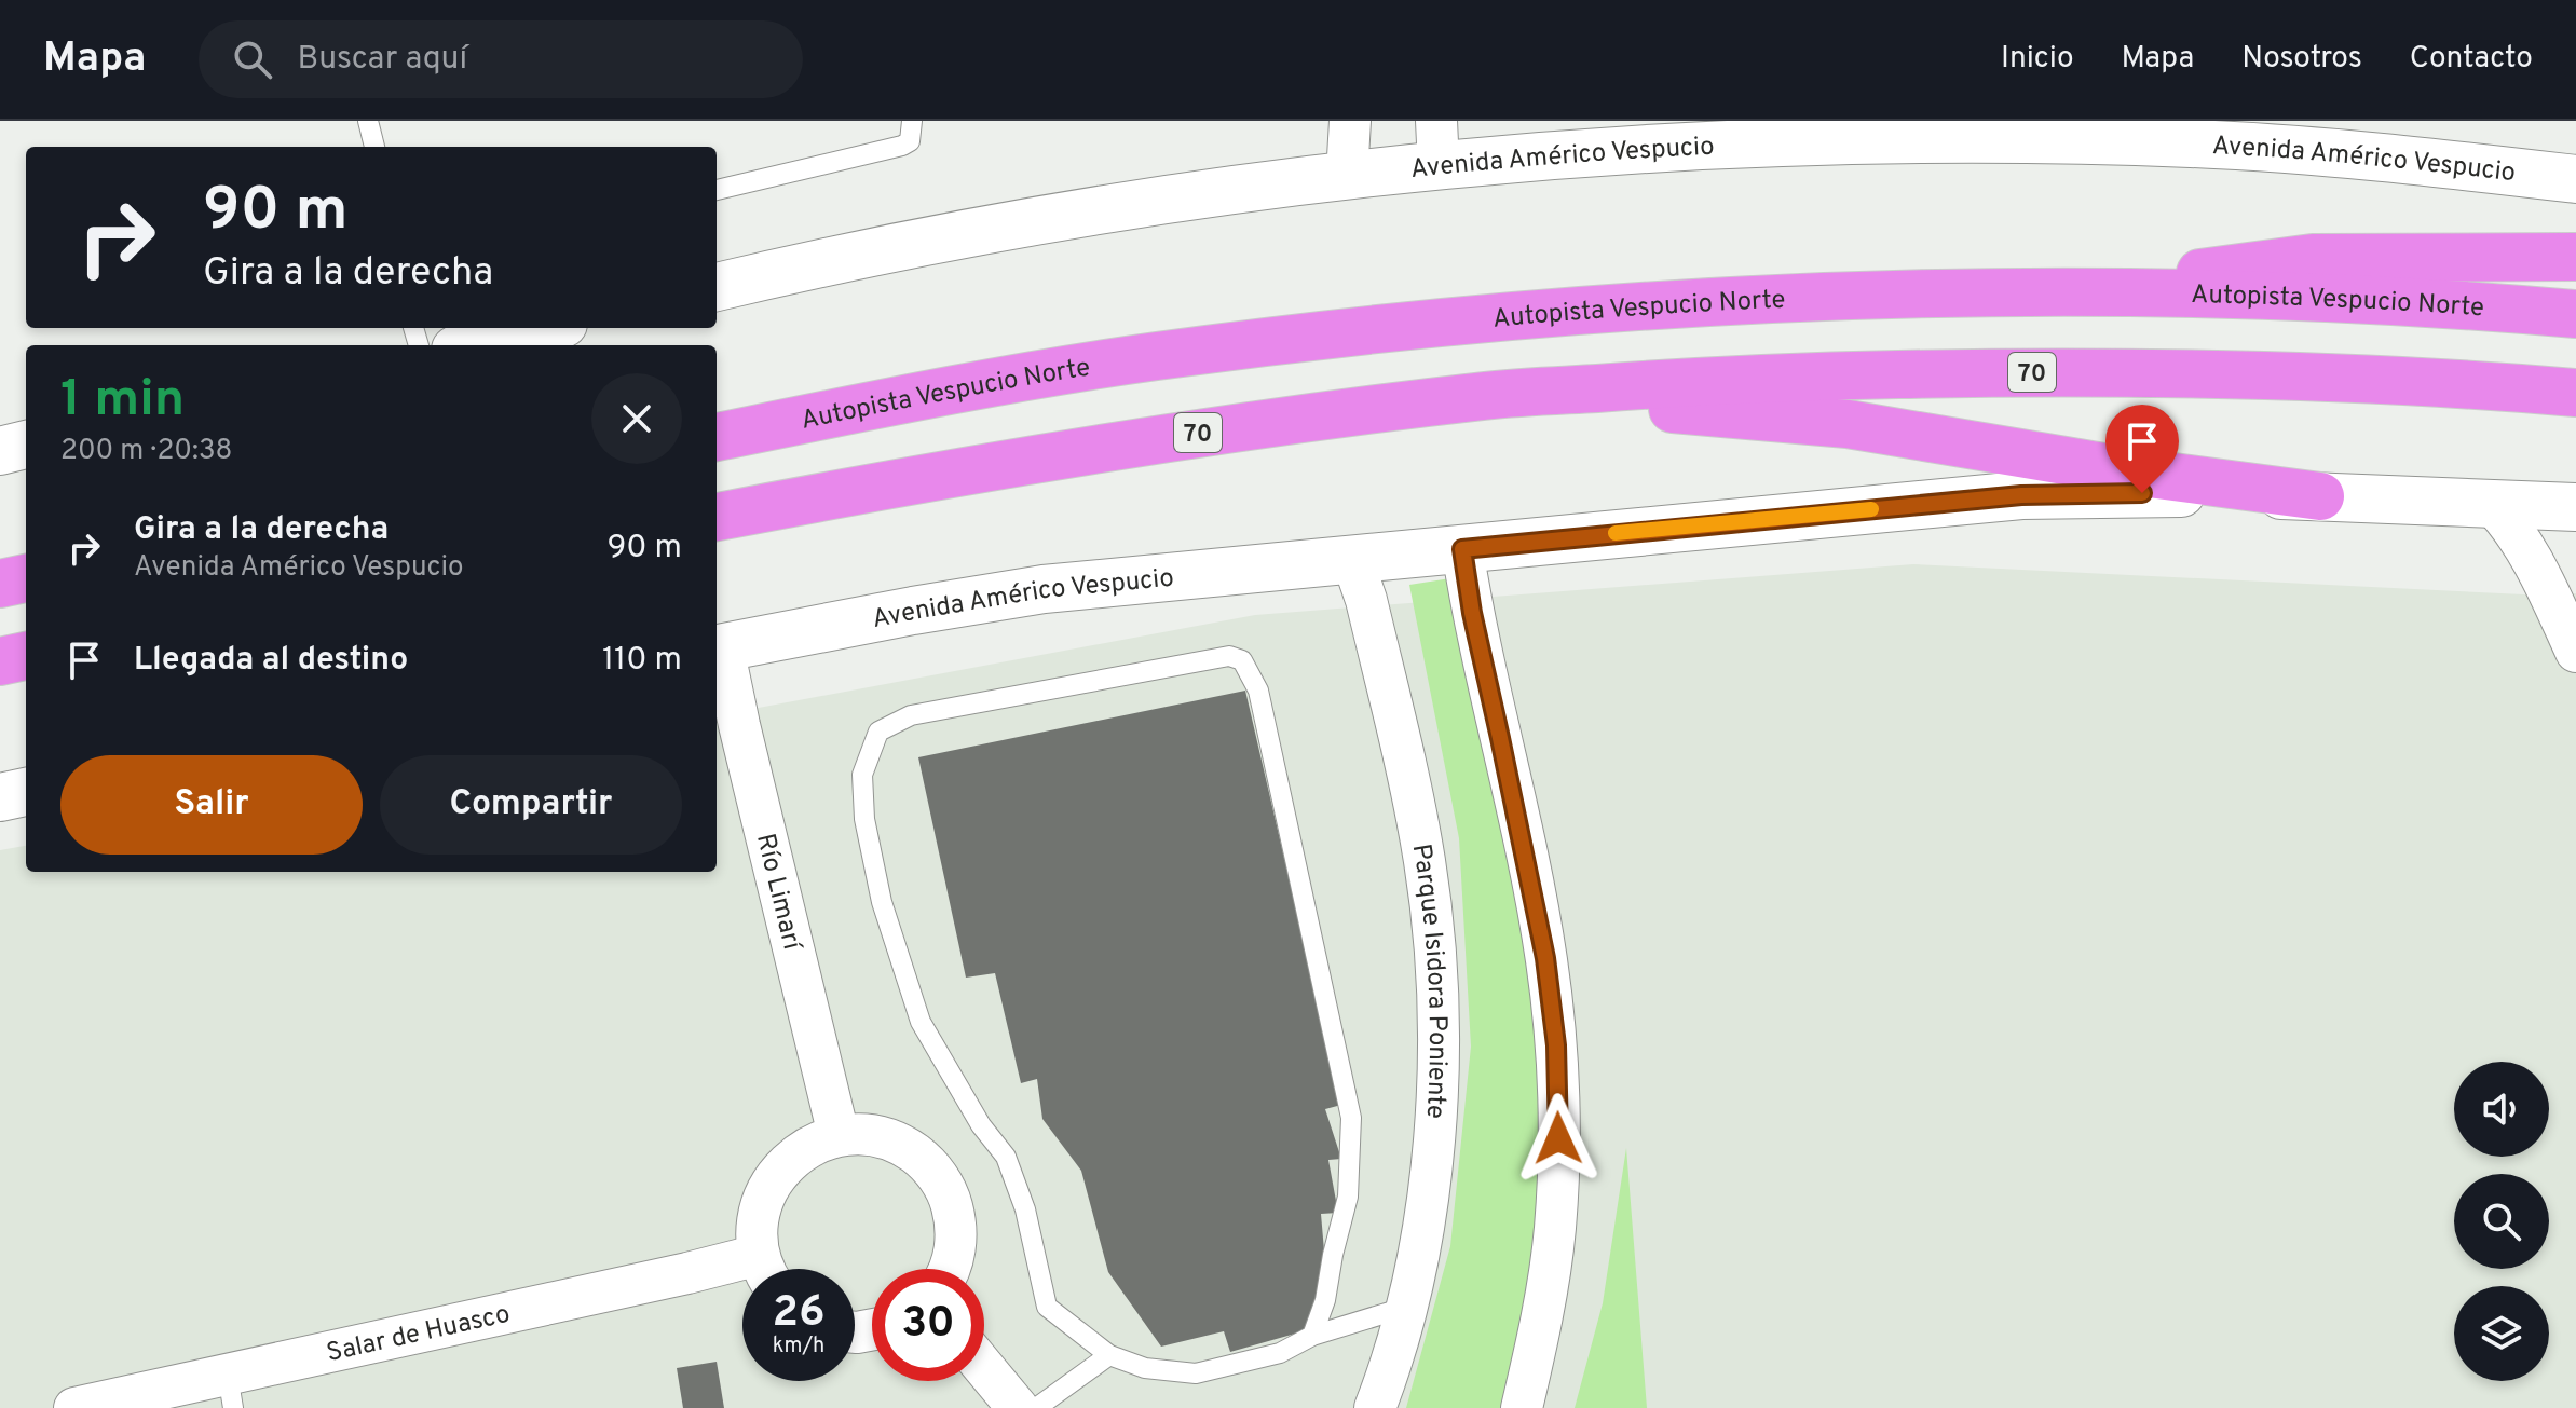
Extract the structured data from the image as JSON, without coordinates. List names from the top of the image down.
{
  "streets": {
    "highway": ["Autopista Vespucio Norte", "70"],
    "main road": ["Avenida Américo Vespucio"],
    "street": ["Río Limarí", "Parque Isidora Poniente", "Salar de Huasco"]
  },
  "crossings": [
    ["Avenida Américo Vespucio", "Río Limarí"],
    ["Avenida Américo Vespucio", "Parque Isidora Poniente"]
  ],
  "page": {
    "header": "Mapa",
    "search": "Buscar aquí",
    "nav": [
      "Inicio",
      "Mapa",
      "Nosotros",
      "Contacto"
    ],
    "turn": ["90 m", "Gira a la derecha"],
    "heading": ["1 min", "200 m · 20:38"],
    "list": [
      {
        "name": "Gira a la derecha",
        "note": "Avenida Américo Vespucio",
        "value": "90 m"
      },
      {
        "name": "Llegada al destino",
        "value": "110 m"
      }
    ],
    "buttons": ["Salir", "Compartir"],
    "speed": "26 km/h",
    "limit": "30"
  }
}
